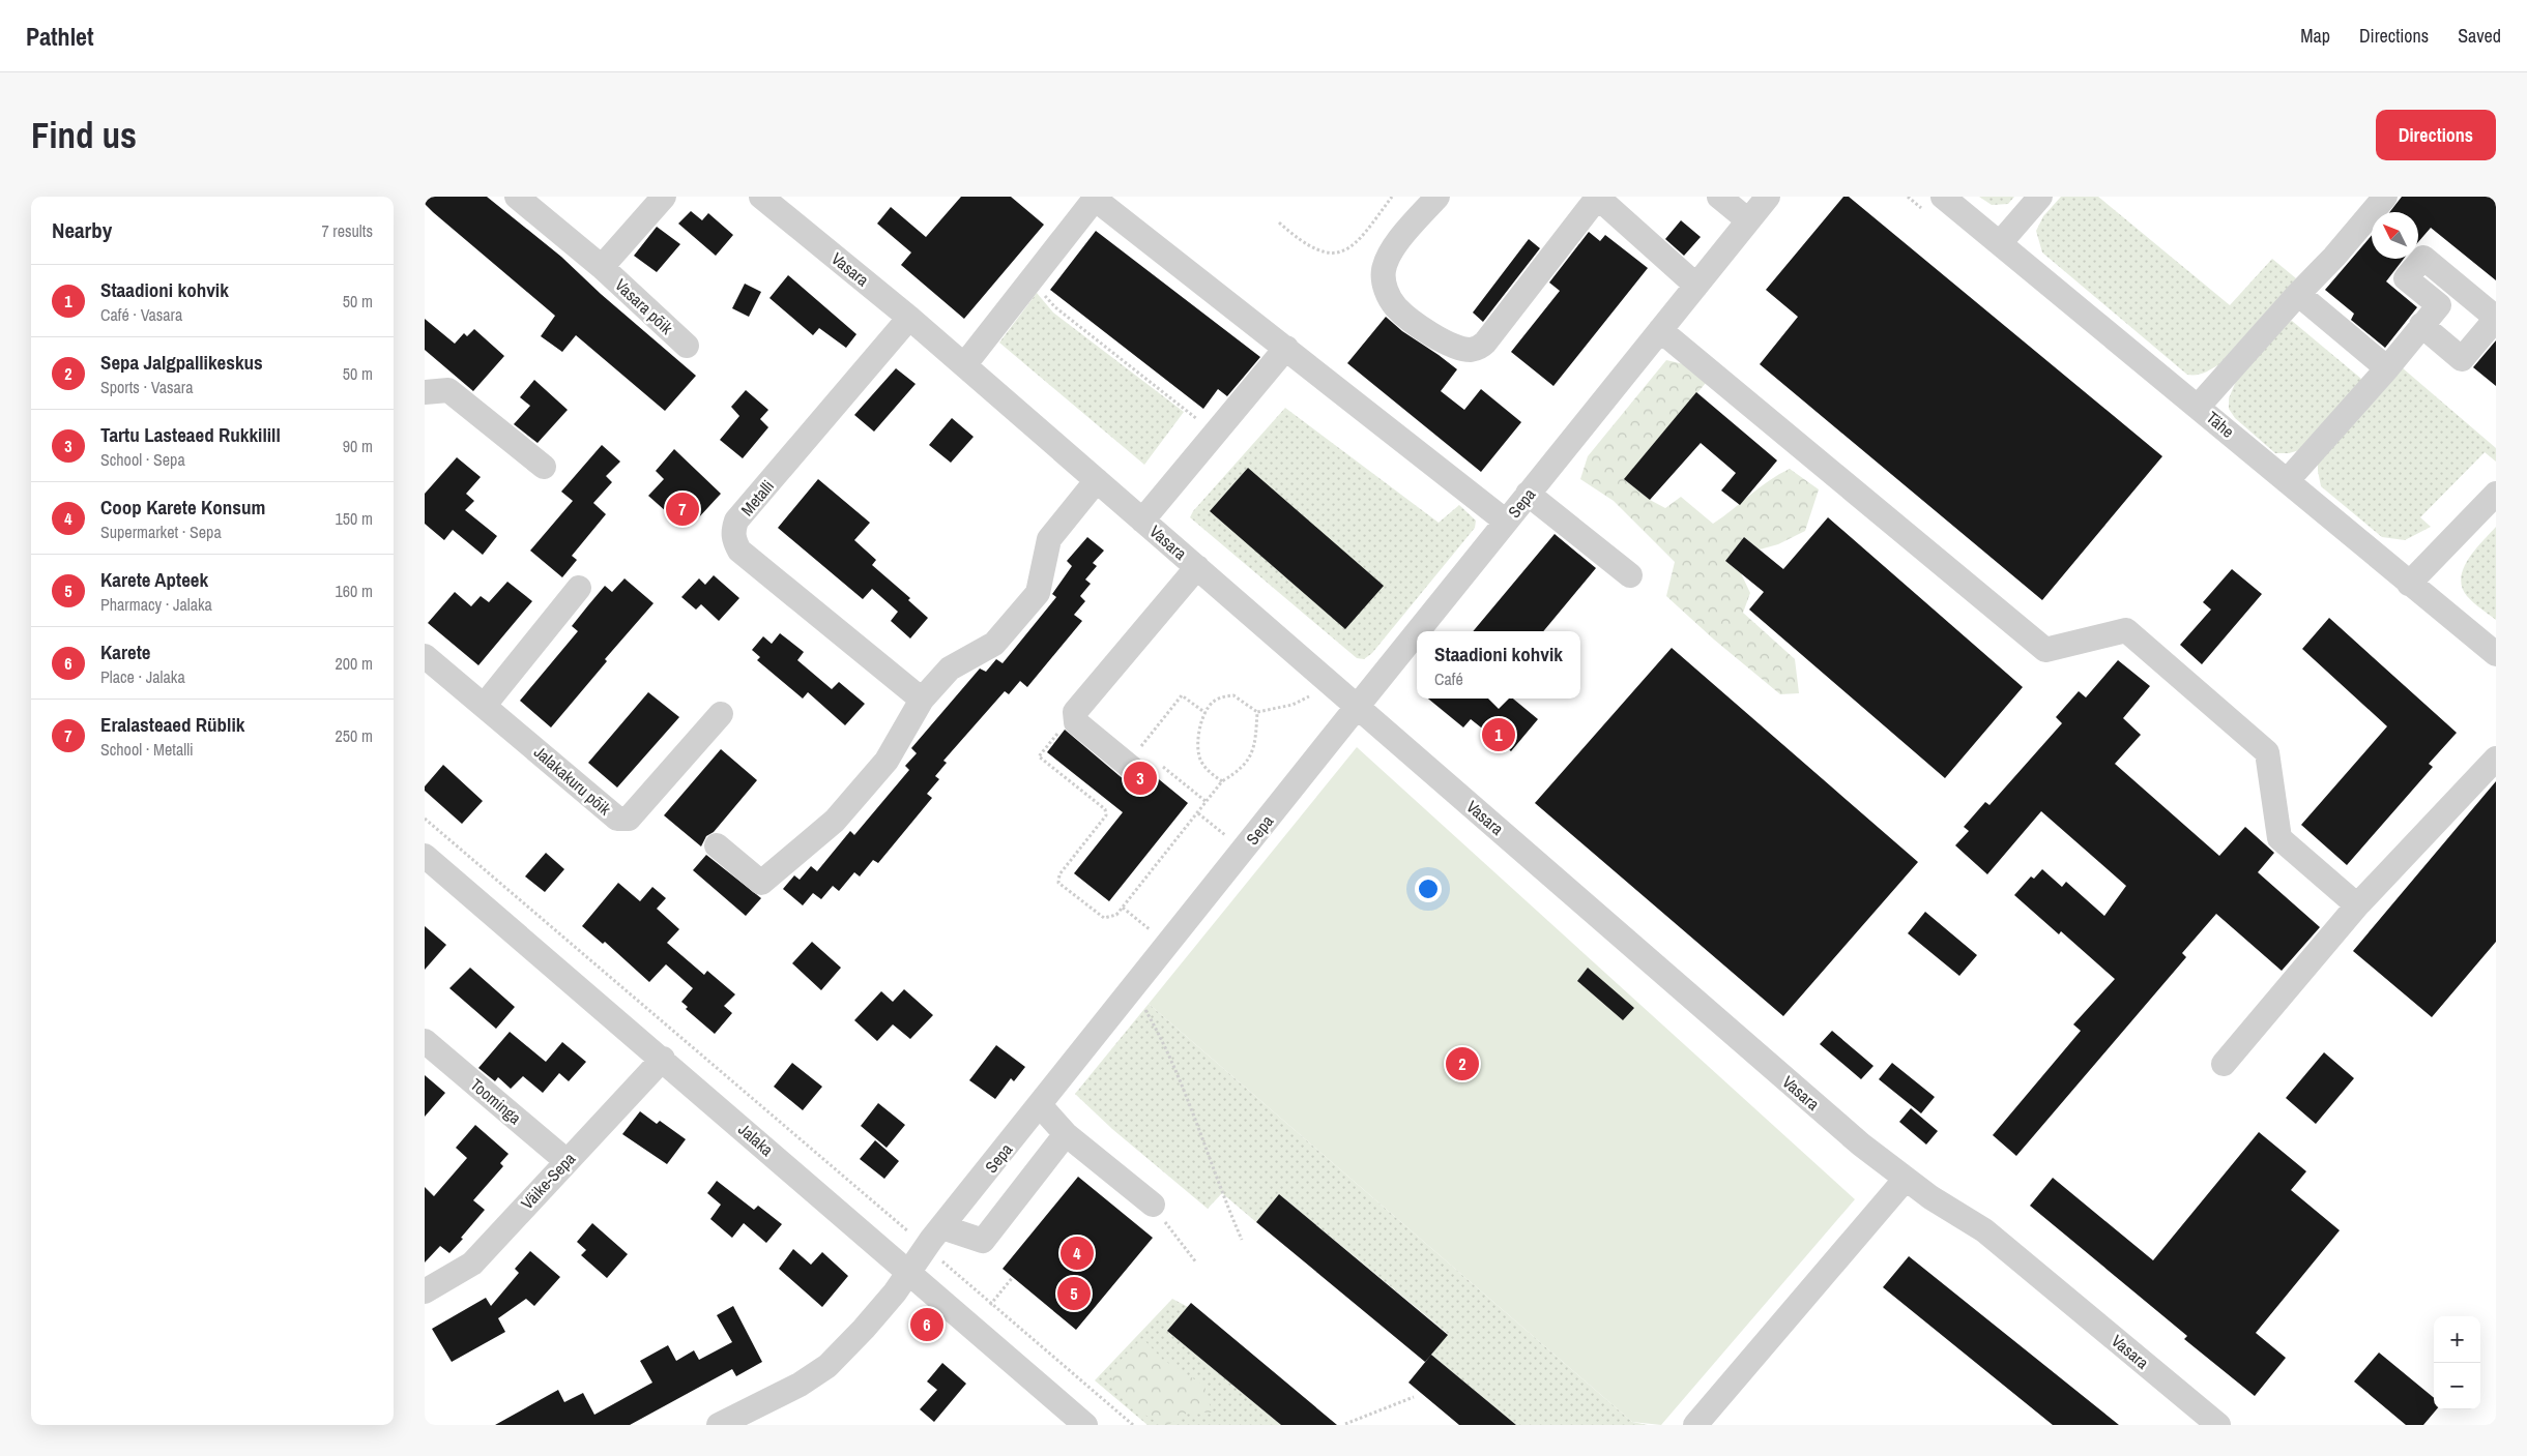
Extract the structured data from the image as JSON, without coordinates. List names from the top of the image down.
{
  "streets": {
    "street": [
      "Vasara",
      "Vasara põik",
      "Tähe",
      "Metalli",
      "Sepa",
      "Jalakakuru põik",
      "Toominga",
      "Jalaka",
      "Väike-Sepa"
    ]
  },
  "crossings": [
    ["Vasara", "Metalli"],
    ["Vasara", "Sepa"],
    ["Sepa", "Jalaka"],
    ["Toominga", "Väike-Sepa"],
    ["Jalaka", "Väike-Sepa"]
  ],
  "north": "top left",
  "page": {
    "header": "Pathlet",
    "nav": ["Map", "Directions", "Saved"],
    "buttons": "Directions",
    "title": "Find us",
    "heading": ["Nearby", "7 results"],
    "list": [
      {
        "mark": "1",
        "name": "Staadioni kohvik",
        "note": "Café · Vasara",
        "value": "50 m"
      },
      {
        "mark": "2",
        "name": "Sepa Jalgpallikeskus",
        "note": "Sports · Vasara",
        "value": "50 m"
      },
      {
        "mark": "3",
        "name": "Tartu Lasteaed Rukkilill",
        "note": "School · Sepa",
        "value": "90 m"
      },
      {
        "mark": "4",
        "name": "Coop Karete Konsum",
        "note": "Supermarket · Sepa",
        "value": "150 m"
      },
      {
        "mark": "5",
        "name": "Karete Apteek",
        "note": "Pharmacy · Jalaka",
        "value": "160 m"
      },
      {
        "mark": "6",
        "name": "Karete",
        "note": "Place · Jalaka",
        "value": "200 m"
      },
      {
        "mark": "7",
        "name": "Eralasteaed Rüblik",
        "note": "School · Metalli",
        "value": "250 m"
      }
    ],
    "pins": [
      "7",
      "1",
      "3",
      "2",
      "4",
      "5",
      "6"
    ],
    "popup": ["Staadioni kohvik", "Café"],
    "map_buttons": ["+", "−"]
  }
}
